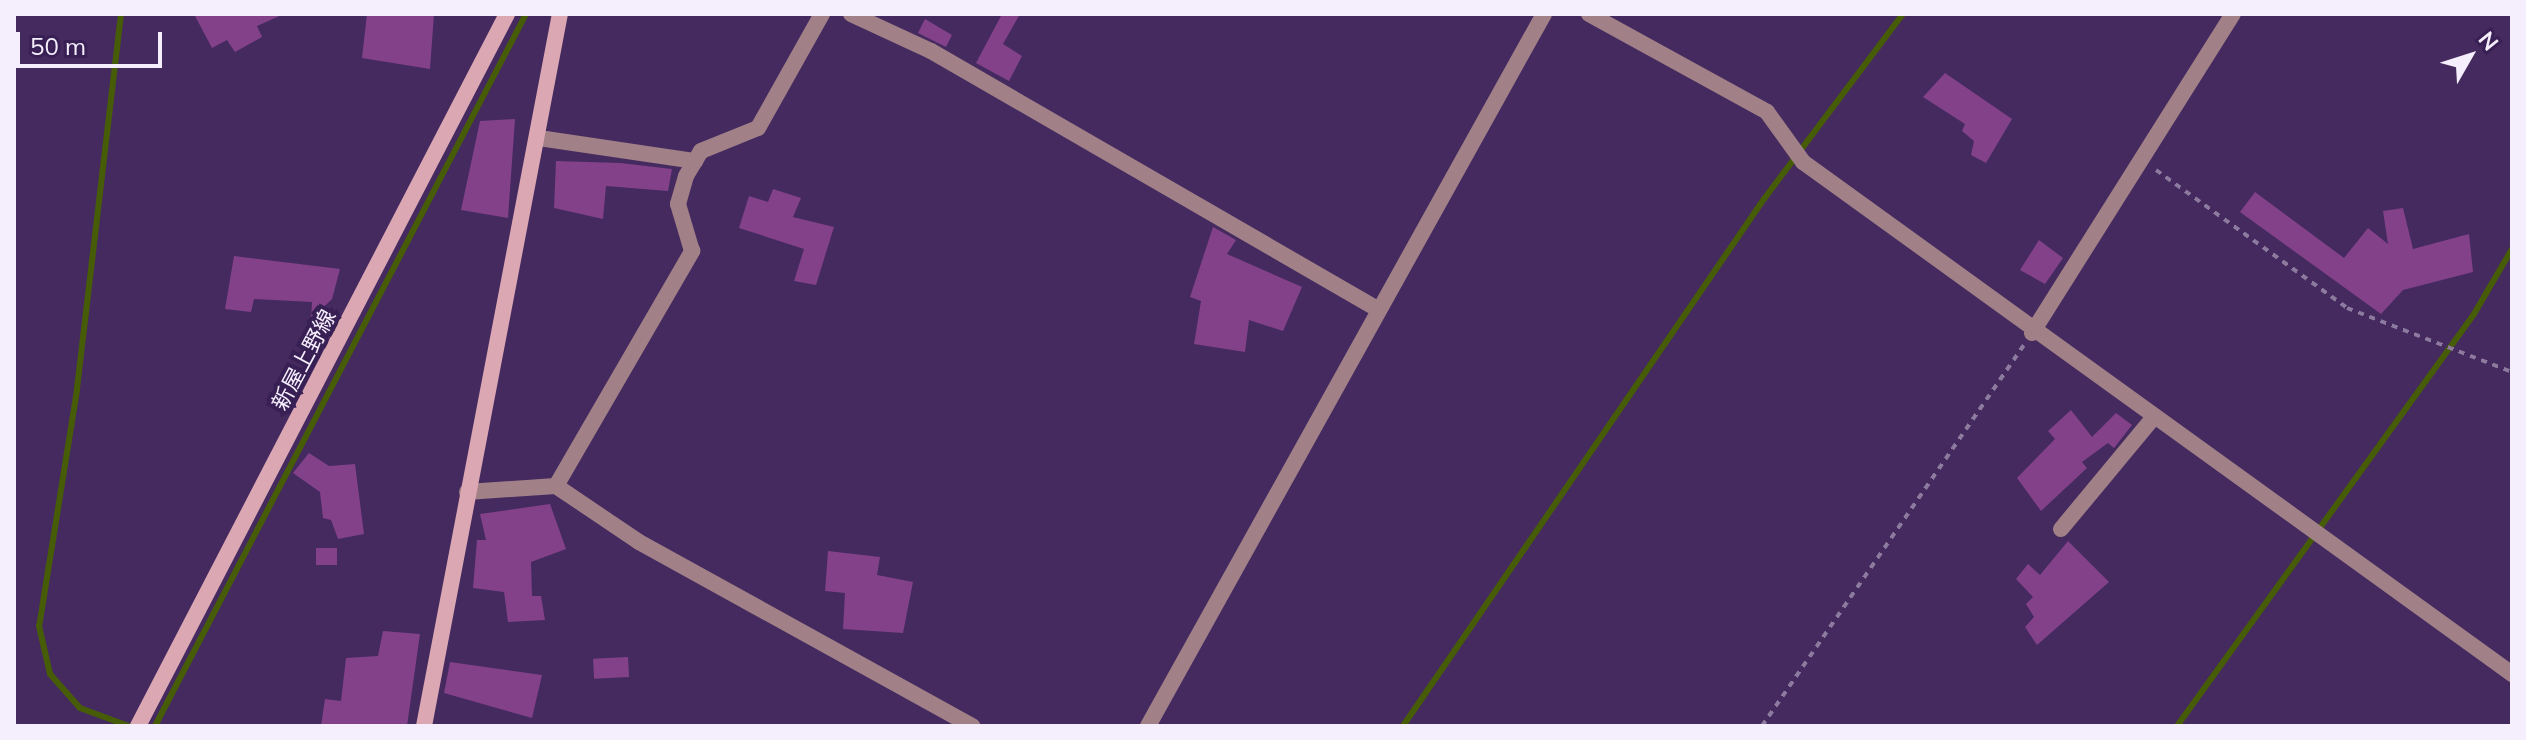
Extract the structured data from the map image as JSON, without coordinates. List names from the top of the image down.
{
  "streets": {
    "main road": ["新屋上野線"]
  },
  "scale_bar": "50 m",
  "north": "top right"
}
